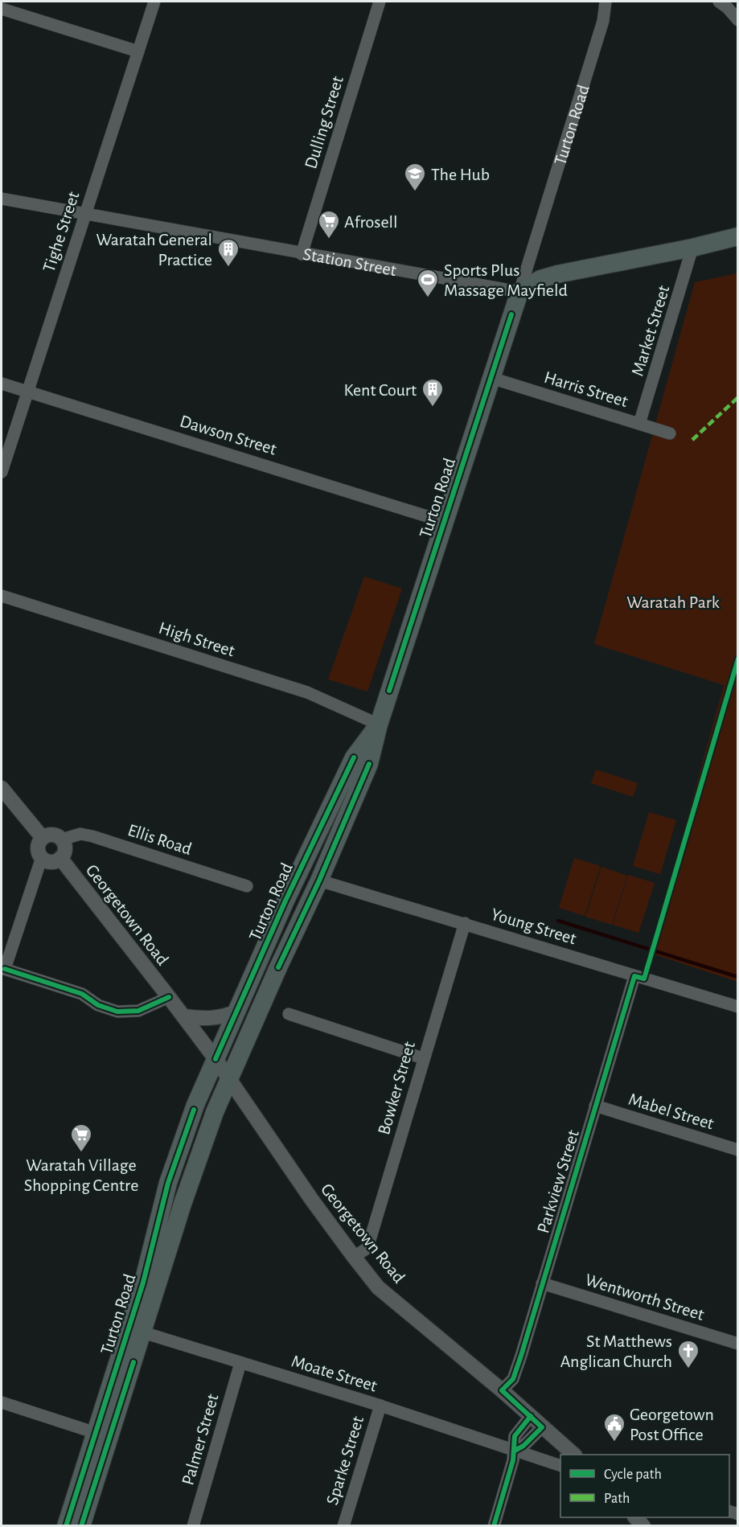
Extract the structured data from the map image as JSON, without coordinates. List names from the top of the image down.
{
  "streets": {
    "main road": ["Turton Road"],
    "street": [
      "Dulling Street",
      "Tighe Street",
      "Station Street",
      "Market Street",
      "Harris Street",
      "Dawson Street",
      "High Street",
      "Ellis Road",
      "Georgetown Road",
      "Young Street",
      "Bowker Street",
      "Mabel Street",
      "Parkview Street",
      "Wentworth Street",
      "Moate Street",
      "Palmer Street",
      "Sparke Street"
    ]
  },
  "crossings": [
    ["Dulling Street", "Station Street"],
    ["Turton Road", "Station Street"],
    ["Turton Road", "Harris Street"],
    ["Turton Road", "Dawson Street"],
    ["Turton Road", "High Street"],
    ["Turton Road", "Georgetown Road"],
    ["Turton Road", "Young Street"],
    ["Turton Road", "Moate Street"],
    ["Tighe Street", "Station Street"],
    ["Tighe Street", "Dawson Street"],
    ["Market Street", "Harris Street"],
    ["Ellis Road", "Georgetown Road"],
    ["Georgetown Road", "Bowker Street"],
    ["Georgetown Road", "Parkview Street"],
    ["Young Street", "Bowker Street"],
    ["Young Street", "Parkview Street"],
    ["Mabel Street", "Parkview Street"],
    ["Parkview Street", "Wentworth Street"],
    ["Moate Street", "Palmer Street"],
    ["Moate Street", "Sparke Street"]
  ],
  "parks": ["Waratah Park"],
  "places": {
    "school or university": ["The Hub"],
    "supermarket": ["Afrosell", "Waratah Village Shopping Centre"],
    "building": ["Waratah General Practice", "Kent Court"],
    "sports": ["Sports Plus Massage Mayfield"],
    "church": ["St Matthews Anglican Church"],
    "public building": ["Georgetown Post Office"]
  },
  "legend": ["Cycle path", "Path"]
}
